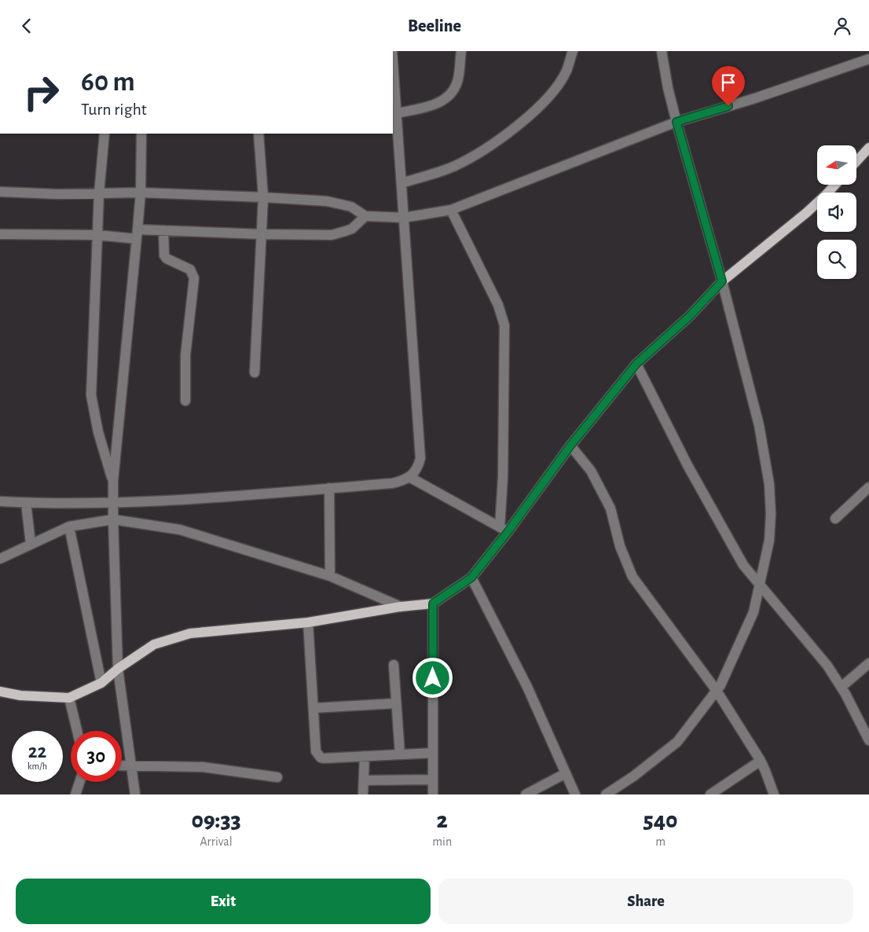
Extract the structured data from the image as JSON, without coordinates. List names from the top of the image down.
{
  "north": "left",
  "page": {
    "header": "Beeline",
    "turn": ["60 m", "Turn right"],
    "speed": "22 km/h",
    "limit": "30",
    "eta": [
      "09:33",
      "Arrival",
      "2",
      "min",
      "540",
      "m"
    ],
    "buttons": ["Exit", "Share"]
  }
}
